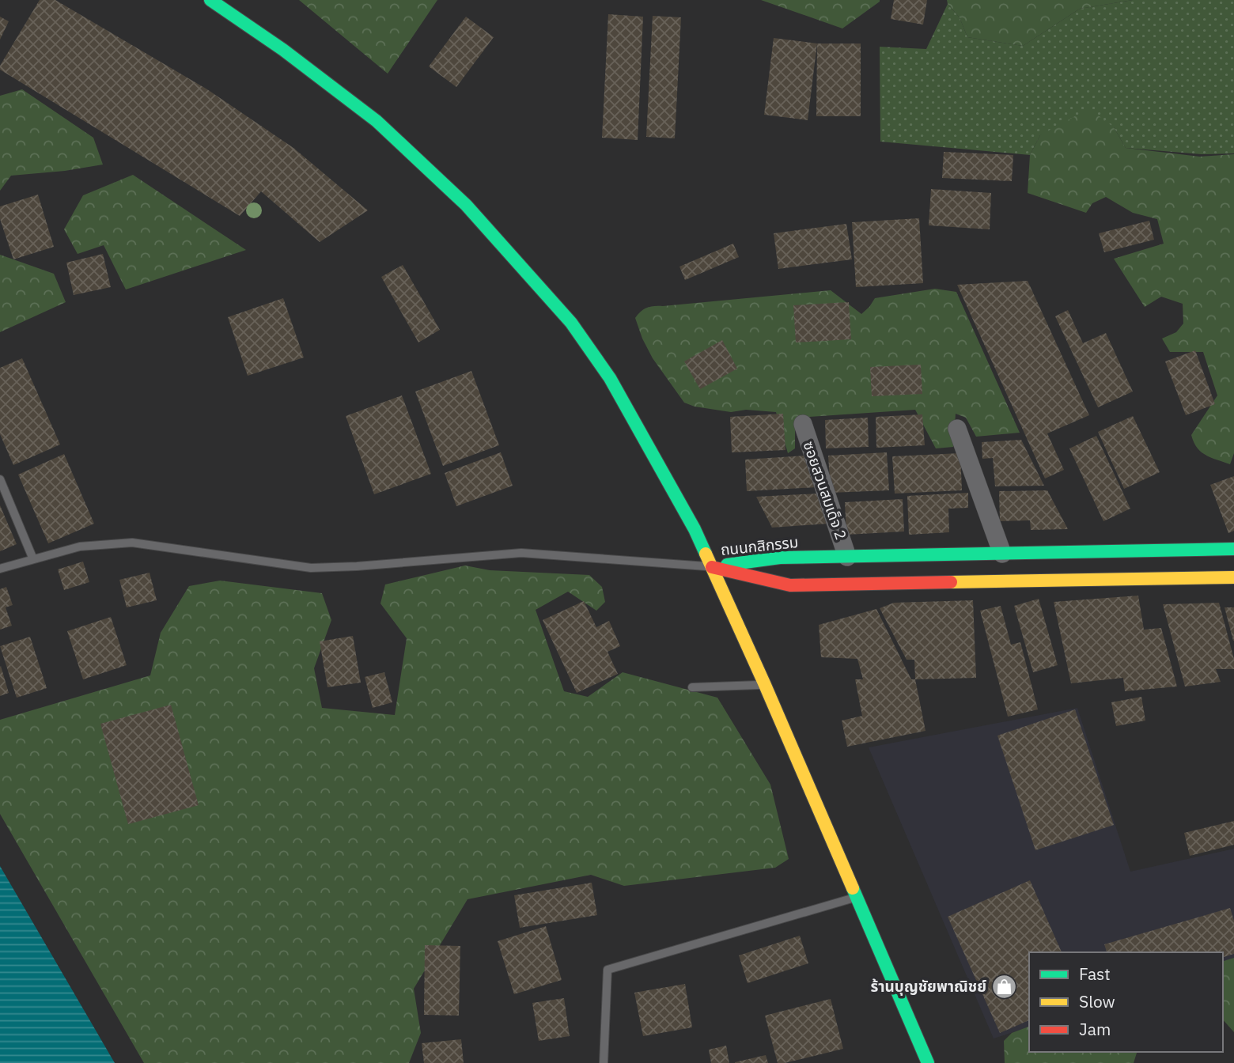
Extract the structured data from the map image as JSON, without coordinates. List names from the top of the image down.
{
  "streets": {
    "main road": ["ถนนกสิกรรม"],
    "street": ["ซอยสวนสมเด็จ 2"]
  },
  "crossings": [
    ["ซอยสวนสมเด็จ 2", "ถนนกสิกรรม"]
  ],
  "places": {
    "shop": ["ร้านบุญชัยพาณิชย์"]
  },
  "legend": ["Fast", "Slow", "Jam"]
}
